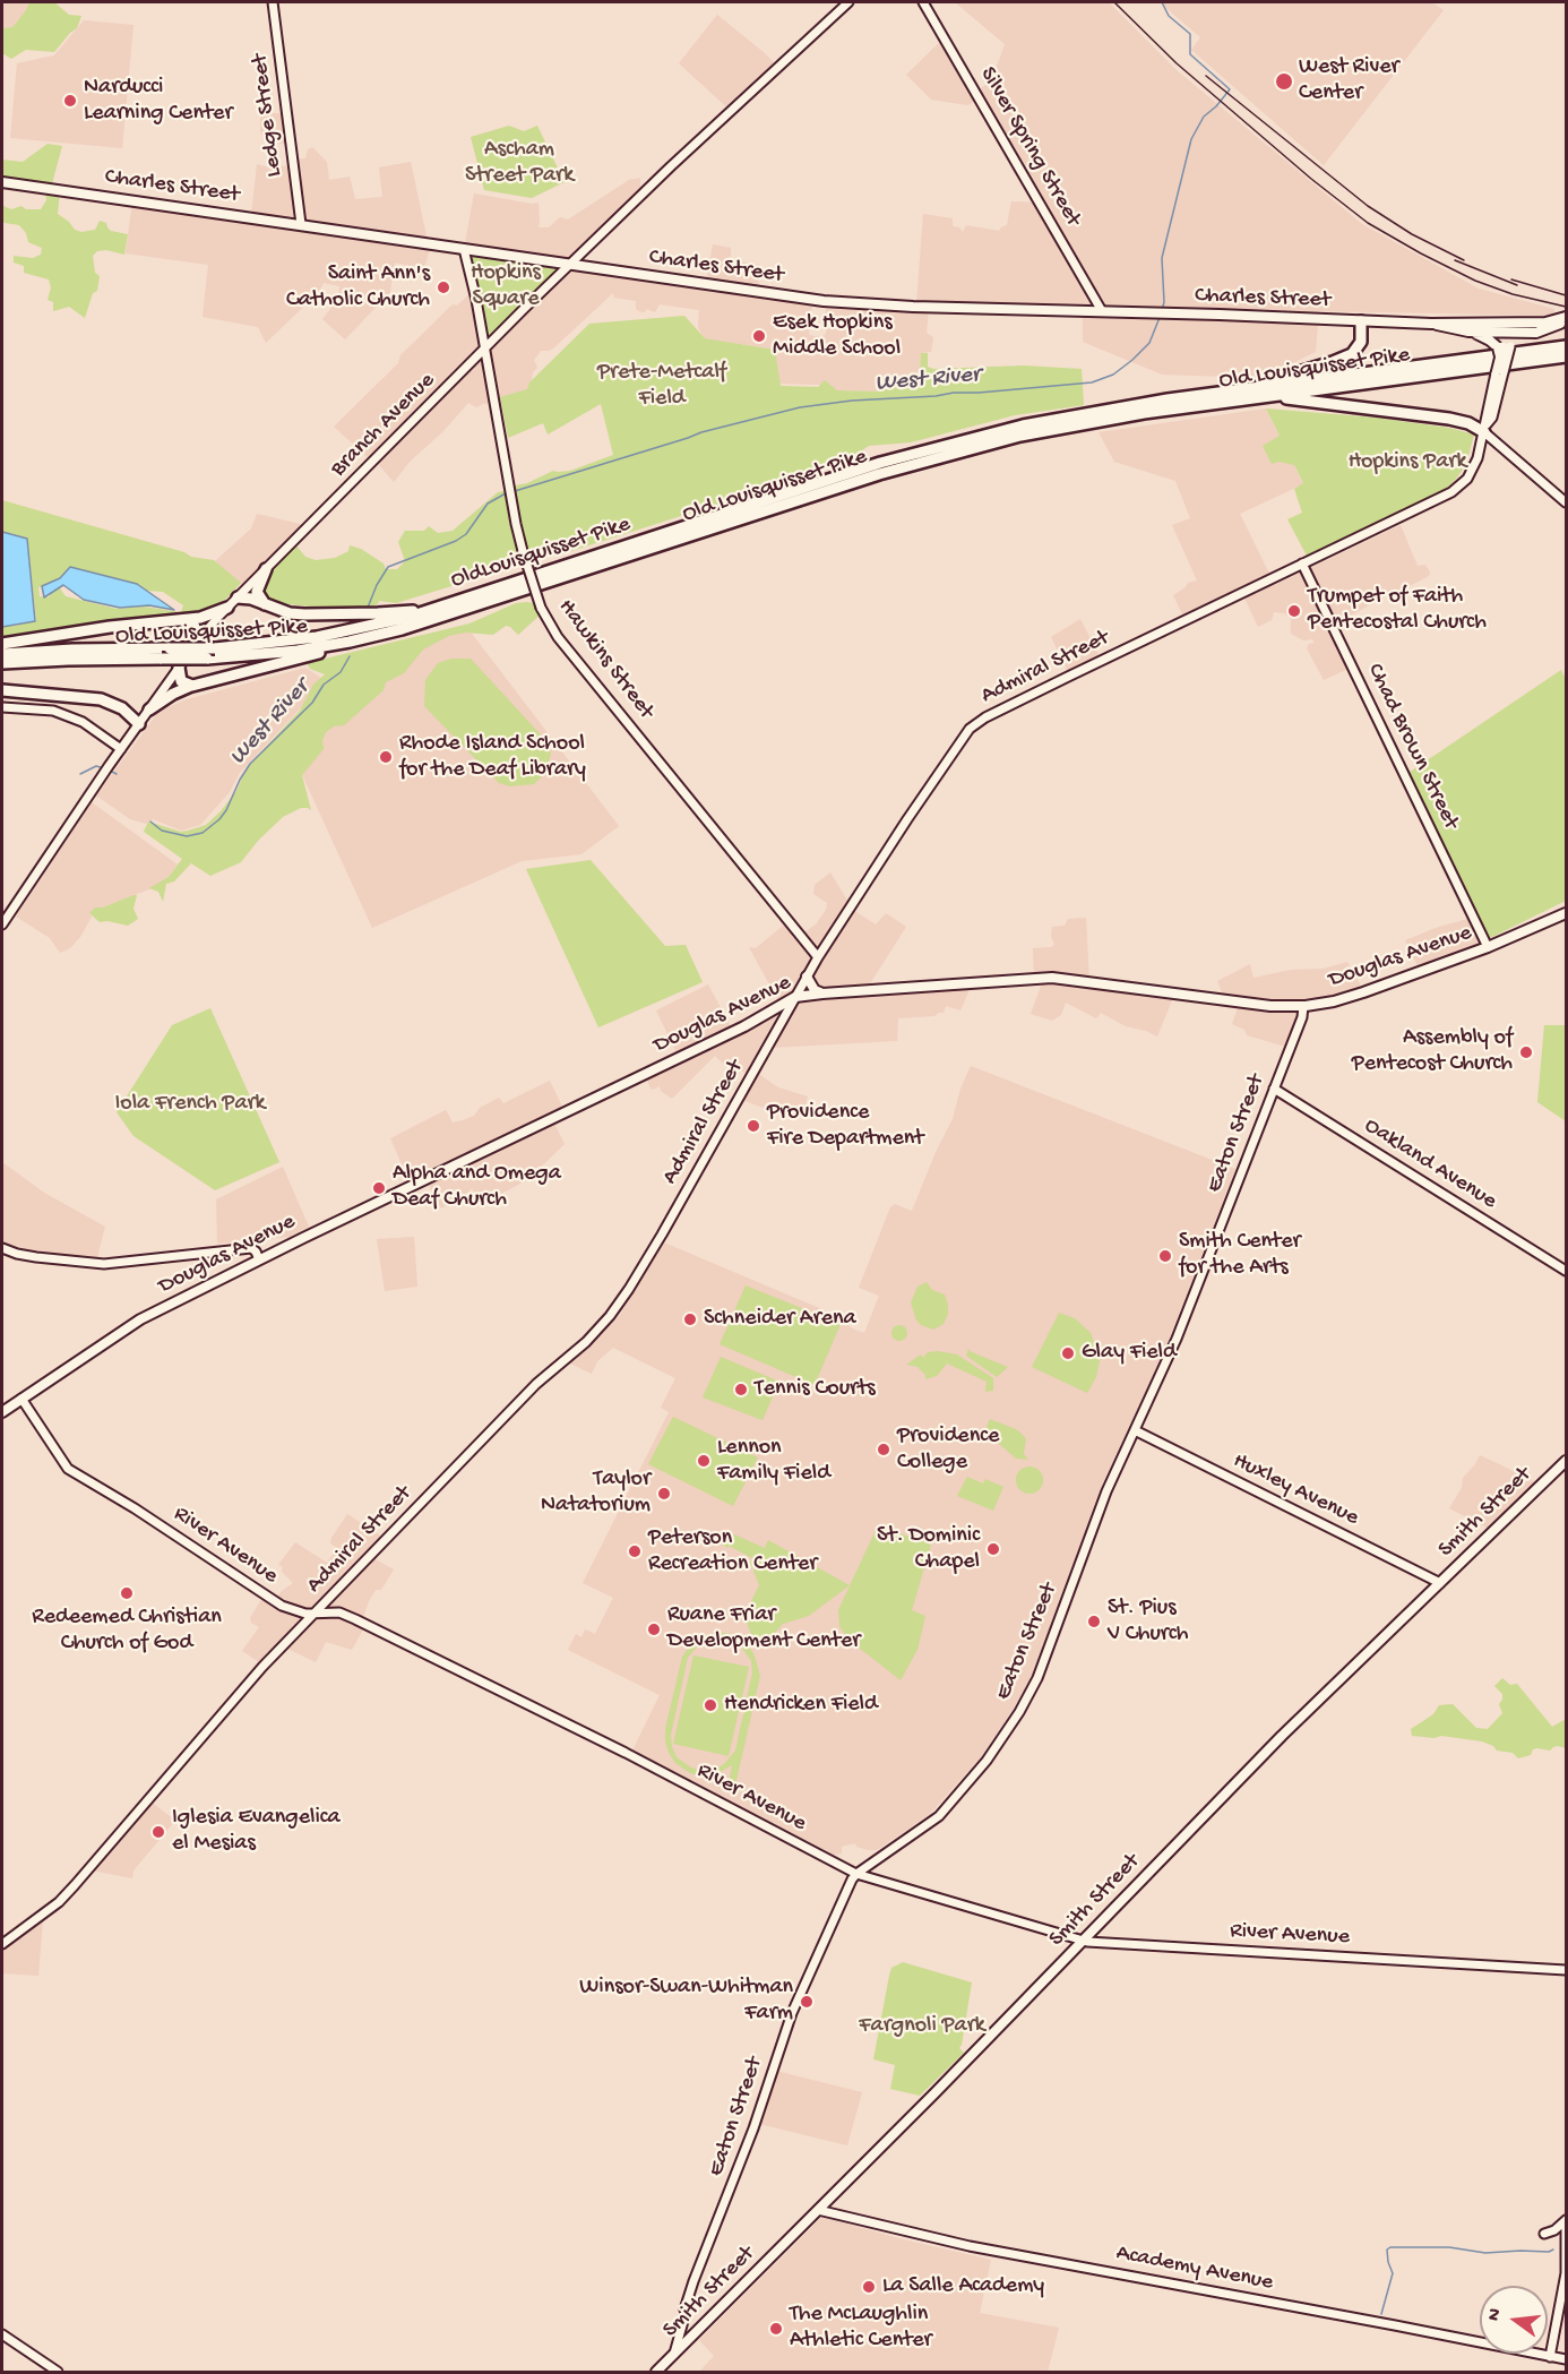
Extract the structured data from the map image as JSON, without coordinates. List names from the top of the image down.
{
  "streets": {
    "highway": ["Old Louisquisset Pike", "OldLouisquisset Pike"],
    "main road": ["Charles Street", "Douglas Avenue", "Smith Street"],
    "street": [
      "Ledge Street",
      "Silver Spring Street",
      "Branch Avenue",
      "Hawkins Street",
      "Admiral Street",
      "Chad Brown Street",
      "Eaton Street",
      "Oakland Avenue",
      "Huxley Avenue",
      "River Avenue",
      "Academy Avenue"
    ]
  },
  "crossings": [
    ["Ledge Street", "Charles Street"],
    ["Silver Spring Street", "Charles Street"],
    ["Charles Street", "Branch Avenue"],
    ["Charles Street", "Hawkins Street"],
    ["Charles Street", "Admiral Street"],
    ["Old Louisquisset Pike", "OldLouisquisset Pike"],
    ["Branch Avenue", "Hawkins Street"],
    ["Hawkins Street", "Admiral Street"],
    ["Admiral Street", "Chad Brown Street"],
    ["Admiral Street", "Douglas Avenue"],
    ["Admiral Street", "River Avenue"],
    ["Chad Brown Street", "Douglas Avenue"],
    ["Douglas Avenue", "Eaton Street"],
    ["Douglas Avenue", "River Avenue"],
    ["Eaton Street", "Oakland Avenue"],
    ["Eaton Street", "Huxley Avenue"],
    ["Eaton Street", "Smith Street"],
    ["Eaton Street", "River Avenue"],
    ["Huxley Avenue", "Smith Street"],
    ["Smith Street", "River Avenue"],
    ["Smith Street", "Academy Avenue"]
  ],
  "water": ["West River"],
  "parks": [
    "Ascham Street Park",
    "Hopkins Square",
    "Prete-Metcalf Field",
    "Hopkins Park",
    "Iola French Park",
    "Fargnoli Park"
  ],
  "places": [
    "West River Center",
    "Narducci Learning Center",
    "Saint Ann's Catholic Church",
    "Esek Hopkins Middle School",
    "Trumpet of Faith Pentecostal Church",
    "Rhode Island School for the Deaf Library",
    "Assembly of Pentecost Church",
    "Providence Fire Department",
    "Alpha and Omega Deaf Church",
    "Smith Center for the Arts",
    "Schneider Arena",
    "Glay Field",
    "Tennis Courts",
    "Providence College",
    "Lennon Family Field",
    "Taylor Natatorium",
    "St. Dominic Chapel",
    "Peterson Recreation Center",
    "Redeemed Christian Church of God",
    "St. Pius V Church",
    "Ruane Friar Development Center",
    "Hendricken Field",
    "Iglesia Evangelica el Mesias",
    "Winsor-Swan-Whitman Farm",
    "La Salle Academy",
    "The McLaughlin Athletic Center"
  ],
  "north": "left"
}
